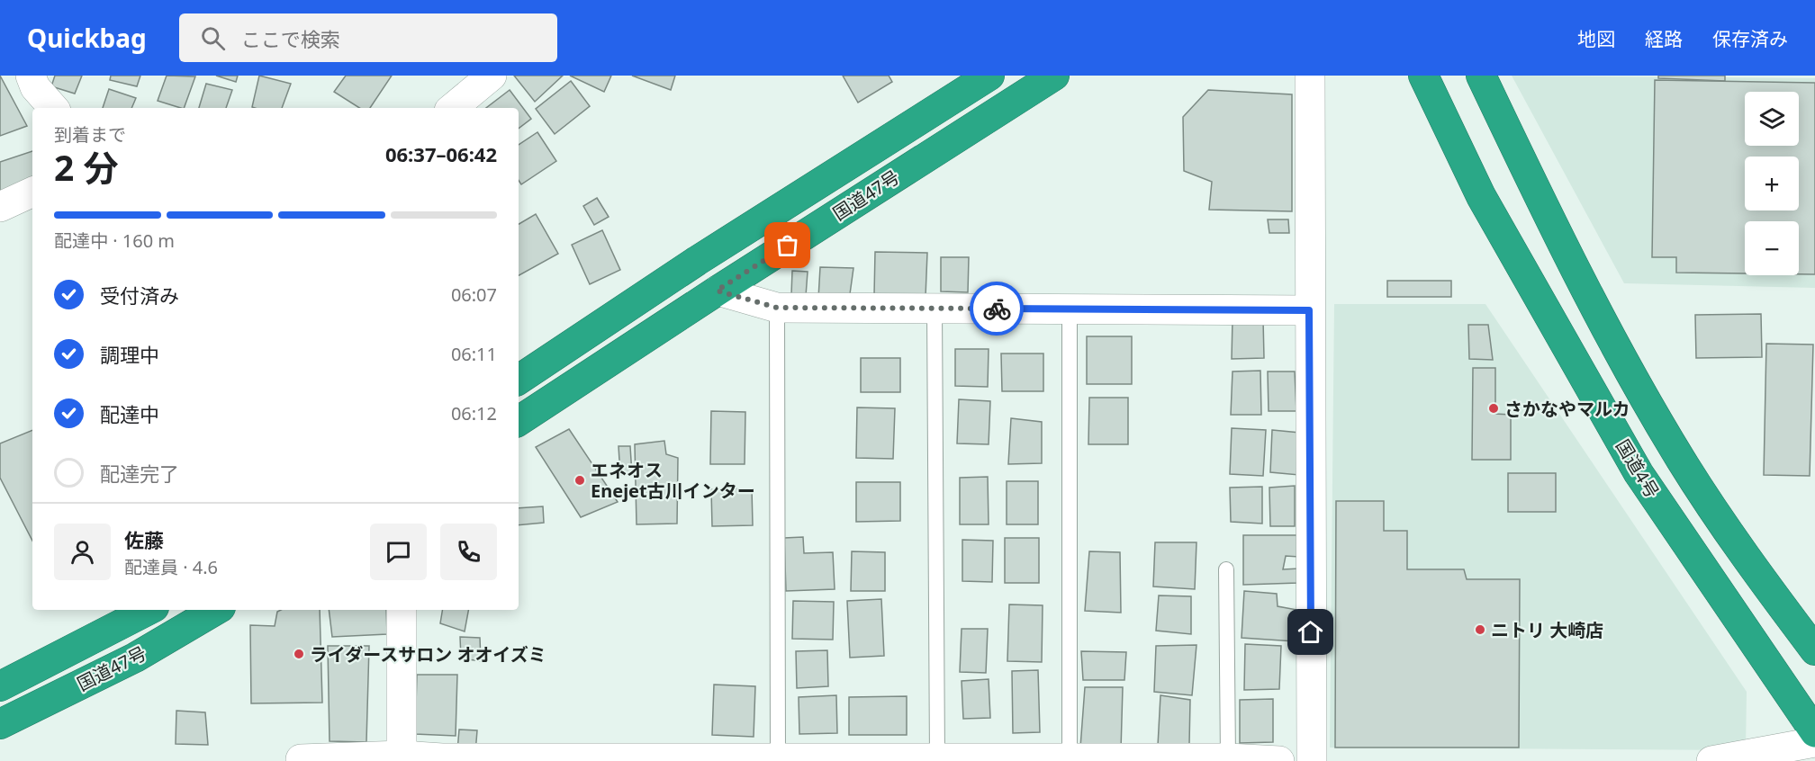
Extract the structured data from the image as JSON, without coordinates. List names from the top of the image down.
{
  "streets": {
    "highway": ["国道47号", "国道4号"]
  },
  "places": [
    "さかなやマルカ",
    "エネオス Enejet古川インター",
    "ニトリ 大崎店",
    "ライダースサロン オオイズミ"
  ],
  "page": {
    "header": "Quickbag",
    "search": "ここで検索",
    "nav": ["地図", "経路", "保存済み"],
    "map_buttons": ["+", "−"],
    "heading": ["2 分", "到着まで", "06:37–06:42"],
    "panel": ["佐藤", "配達員 · 4.6"],
    "bar": "配達中 · 160 m",
    "list": [
      ["受付済み", "06:07"],
      ["調理中", "06:11"],
      ["配達中", "06:12"],
      "配達完了"
    ]
  }
}
